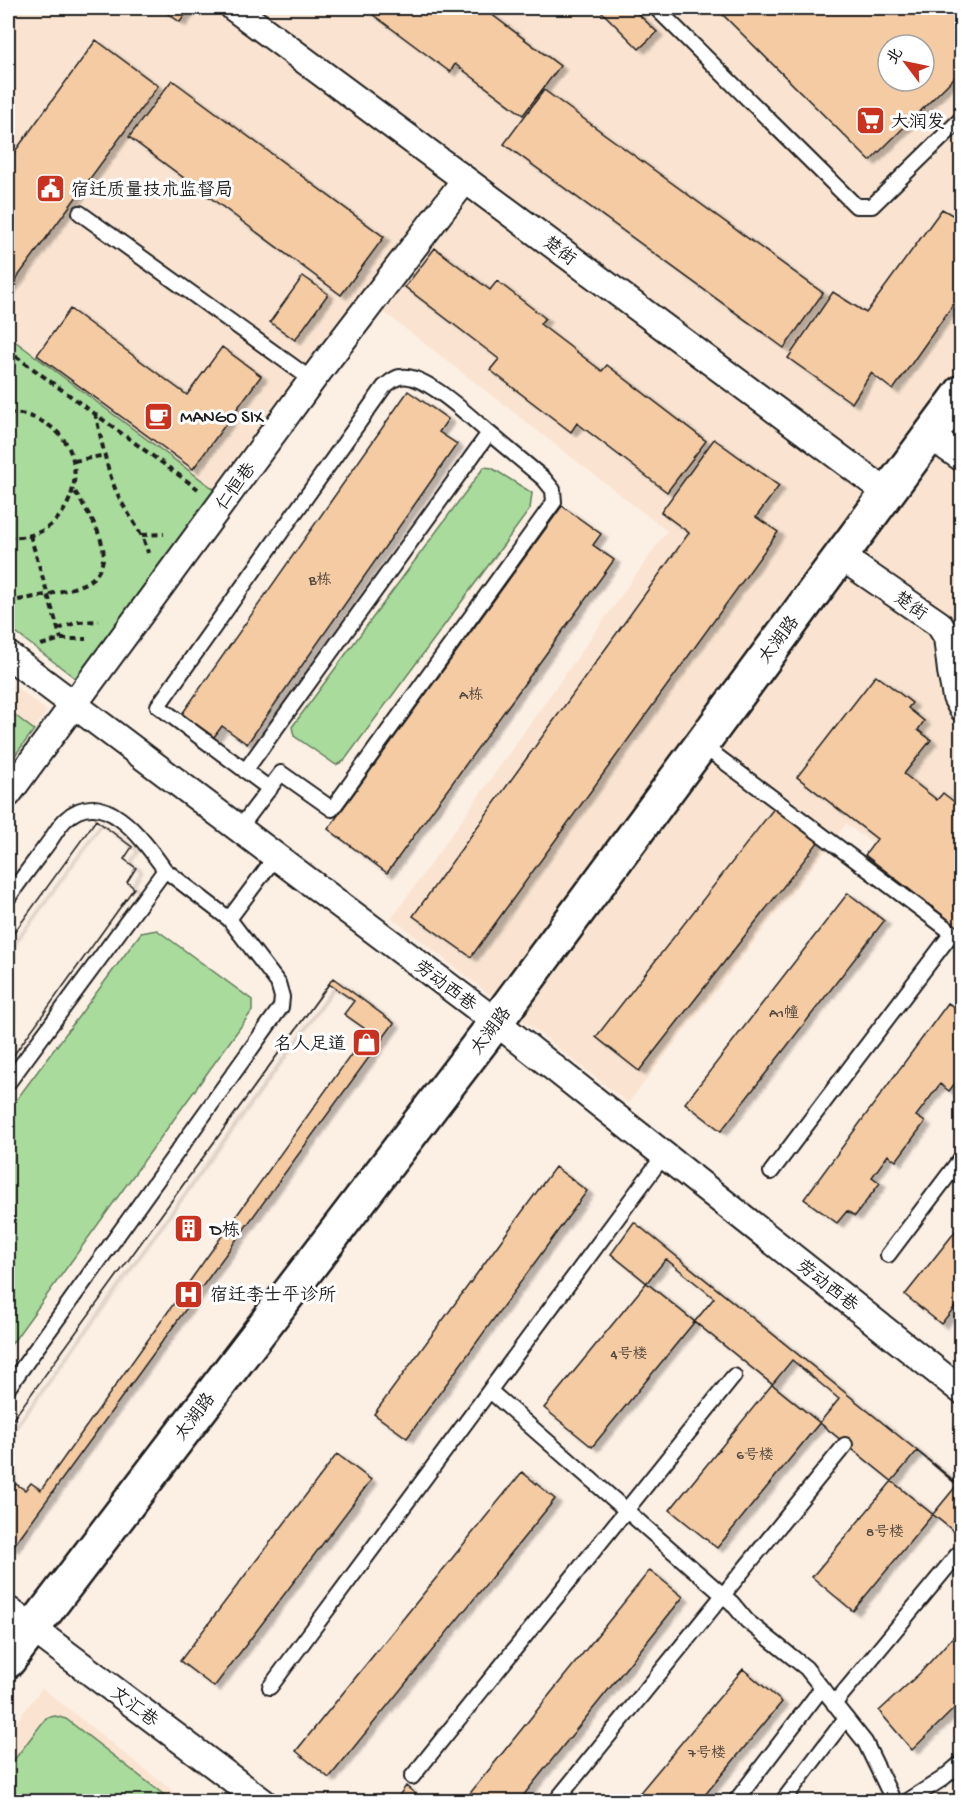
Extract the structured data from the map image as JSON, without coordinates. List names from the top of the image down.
{
  "streets": {
    "street": [
      "楚街",
      "仁恒巷",
      "太湖路",
      "劳动西巷",
      "文汇巷"
    ]
  },
  "crossings": [
    ["楚街", "仁恒巷"],
    ["楚街", "太湖路"],
    ["仁恒巷", "劳动西巷"],
    ["太湖路", "劳动西巷"],
    ["太湖路", "文汇巷"]
  ],
  "places": {
    "supermarket": ["大润发"],
    "public building": ["宿迁质量技术监督局"],
    "cafe": ["MANGO SIX"],
    "shop": ["名人足道"],
    "building": ["D栋"],
    "hospital": ["宿迁李士平诊所"]
  },
  "house_numbers": [
    "B栋",
    "A栋",
    "A1幢",
    "4号楼",
    "6号楼",
    "8号楼",
    "7号楼"
  ],
  "north": "top left"
}
